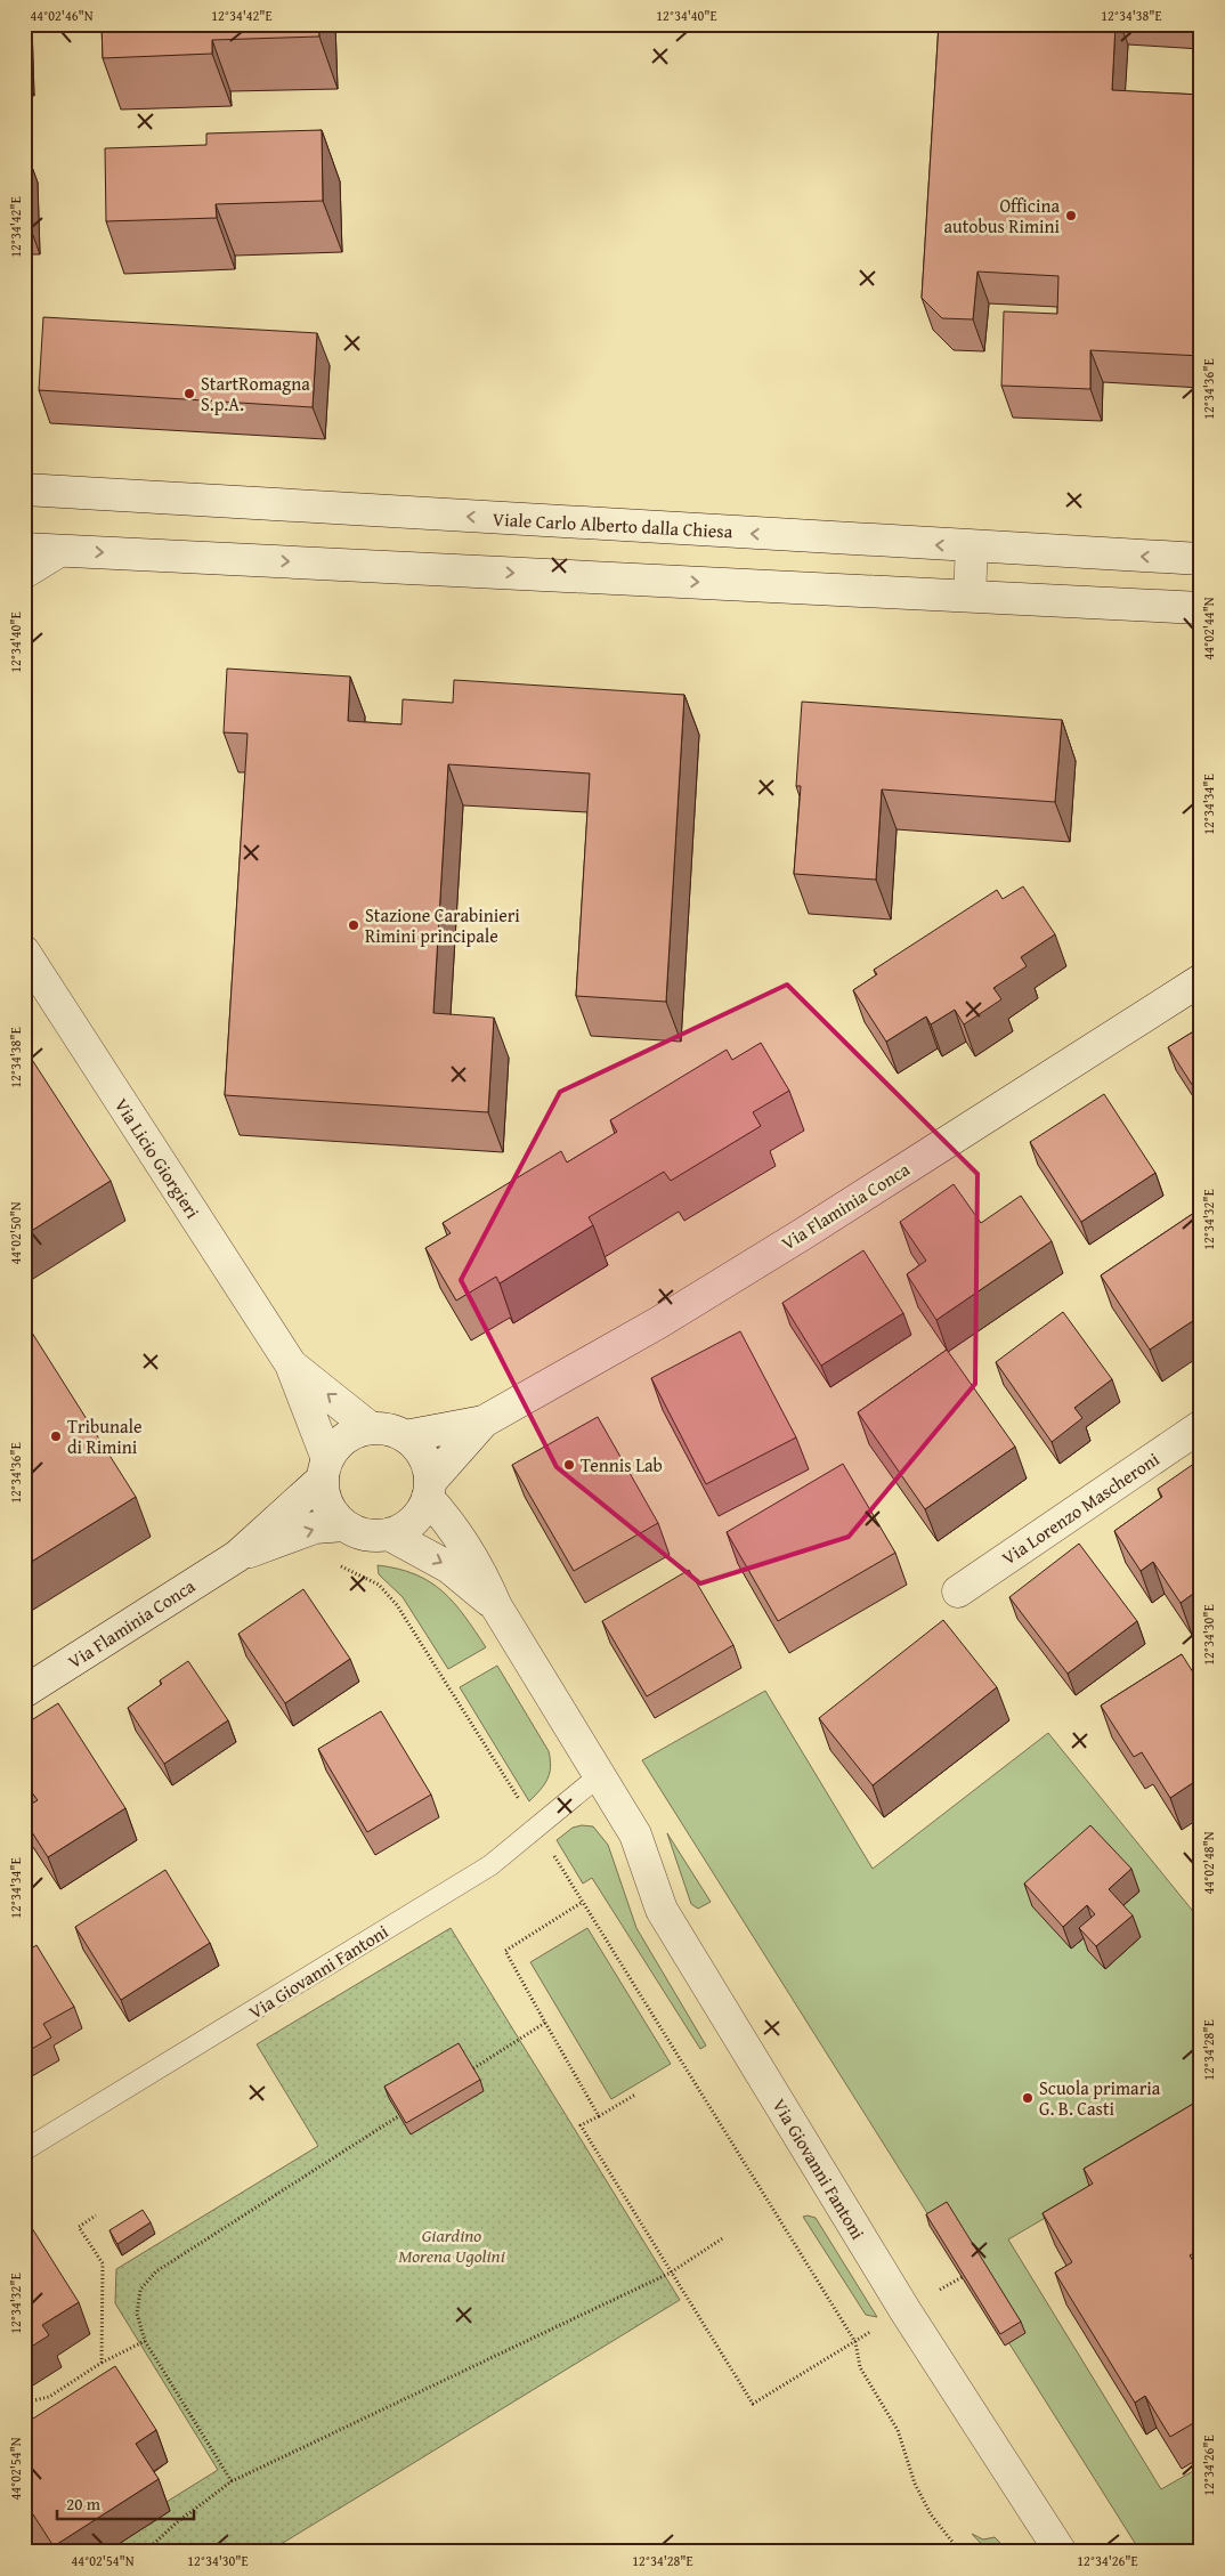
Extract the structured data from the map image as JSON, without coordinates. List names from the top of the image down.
{
  "streets": {
    "street": [
      "Viale Carlo Alberto dalla Chiesa",
      "Via Licio Giorgieri",
      "Via Flaminia Conca",
      "Via Lorenzo Mascheroni",
      "Via Giovanni Fantoni"
    ]
  },
  "crossings": [
    ["Via Licio Giorgieri", "Via Flaminia Conca"],
    ["Via Licio Giorgieri", "Via Giovanni Fantoni"],
    ["Via Flaminia Conca", "Via Giovanni Fantoni"]
  ],
  "parks": ["Giardino Morena Ugolini"],
  "places": [
    "Officina autobus Rimini",
    "StartRomagna S.p.A.",
    "Stazione Carabinieri Rimini principale",
    "Tribunale di Rimini",
    "Tennis Lab",
    "Scuola primaria G. B. Casti"
  ],
  "scale_bar": "20 m",
  "coordinates": [
    "44°02'46\"N",
    "12°34'42\"E",
    "12°34'40\"E",
    "12°34'38\"E",
    "12°34'36\"E",
    "44°02'44\"N",
    "12°34'34\"E",
    "12°34'32\"E",
    "44°02'50\"N",
    "12°34'30\"E",
    "44°02'48\"N",
    "12°34'28\"E",
    "12°34'26\"E",
    "44°02'54\"N"
  ]
}
